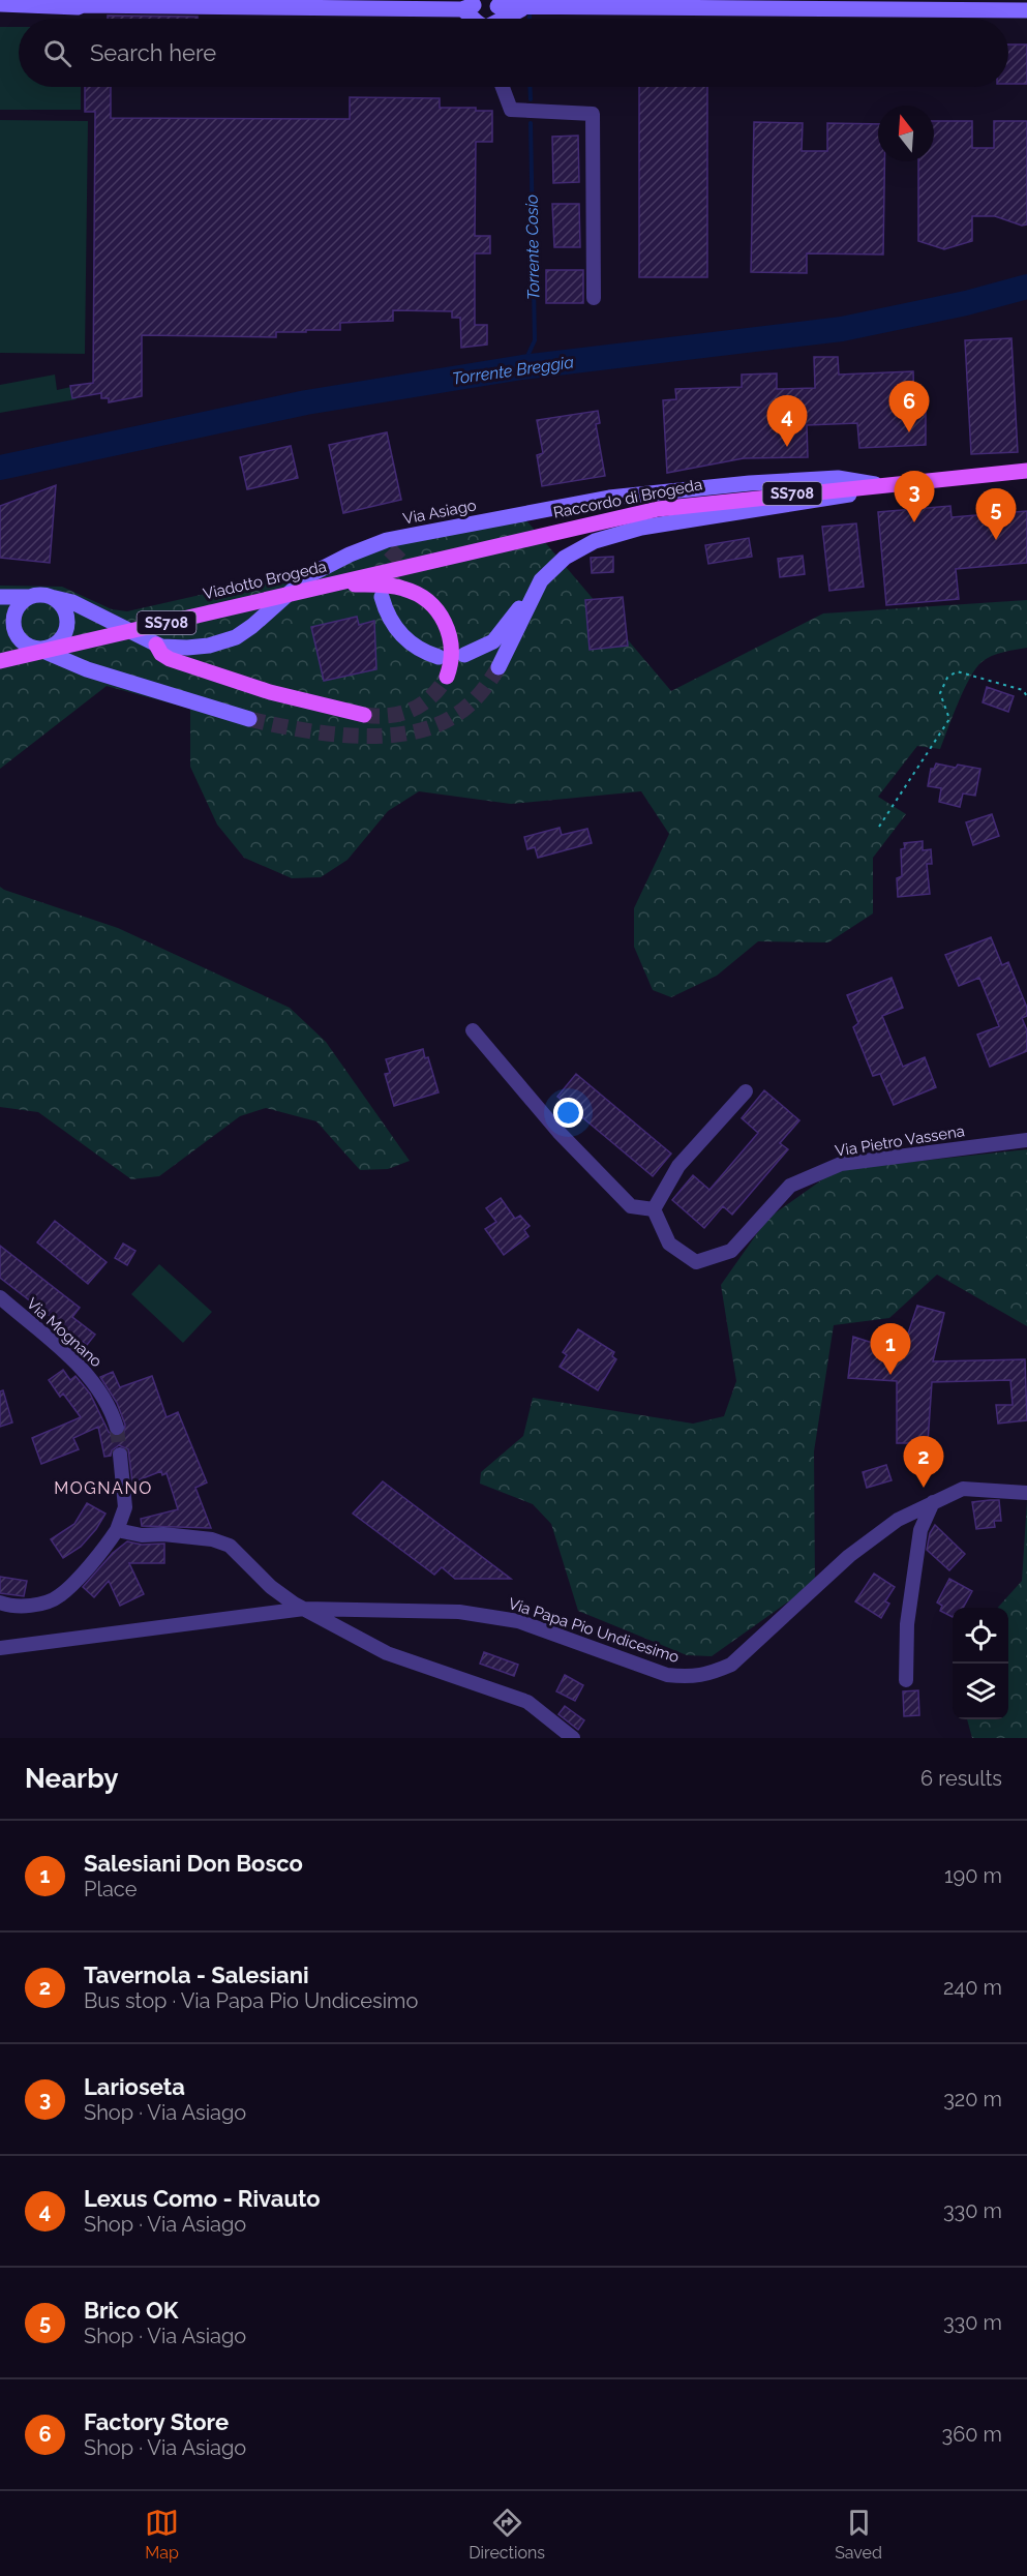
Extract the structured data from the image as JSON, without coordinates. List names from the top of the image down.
{
  "streets": {
    "main road": [
      "SS708",
      "Raccordo di Brogeda",
      "Via Asiago",
      "Viadotto Brogeda"
    ],
    "street": ["Via Pietro Vassena", "Via Mognano", "Via Papa Pio Undicesimo"]
  },
  "crossings": [
    ["SS708", "Via Asiago"],
    ["SS708", "Viadotto Brogeda"],
    ["Raccordo di Brogeda", "Via Asiago"],
    ["Raccordo di Brogeda", "Viadotto Brogeda"]
  ],
  "districts": ["MOGNANO"],
  "water": ["Torrente Cosio", "Torrente Breggia"],
  "north": "top",
  "page": {
    "search": "Search here",
    "pins": [
      "6",
      "4",
      "3",
      "5",
      "1",
      "2"
    ],
    "heading": ["Nearby", "6 results"],
    "list": [
      {
        "mark": "1",
        "name": "Salesiani Don Bosco",
        "note": "Place",
        "value": "190 m"
      },
      {
        "mark": "2",
        "name": "Tavernola - Salesiani",
        "note": "Bus stop · Via Papa Pio Undicesimo",
        "value": "240 m"
      },
      {
        "mark": "3",
        "name": "Larioseta",
        "note": "Shop · Via Asiago",
        "value": "320 m"
      },
      {
        "mark": "4",
        "name": "Lexus Como - Rivauto",
        "note": "Shop · Via Asiago",
        "value": "330 m"
      },
      {
        "mark": "5",
        "name": "Brico OK",
        "note": "Shop · Via Asiago",
        "value": "330 m"
      },
      {
        "mark": "6",
        "name": "Factory Store",
        "note": "Shop · Via Asiago",
        "value": "360 m"
      }
    ],
    "nav": ["Map", "Directions", "Saved"]
  }
}
